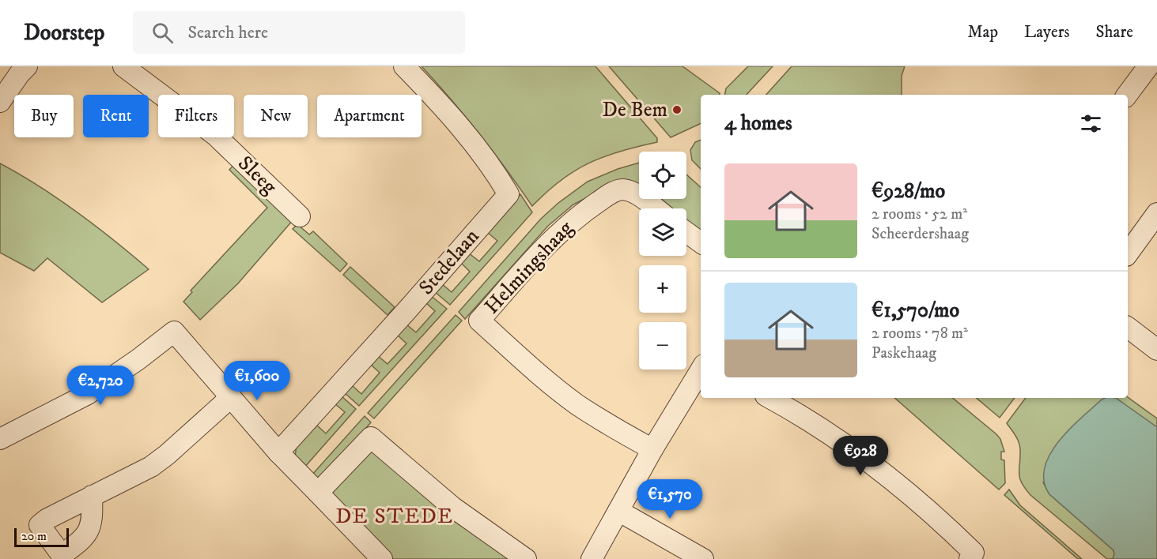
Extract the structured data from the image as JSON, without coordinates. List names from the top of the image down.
{
  "streets": {
    "street": ["Sleeg", "Stedelaan", "Helmingshaag"]
  },
  "districts": ["DE STEDE"],
  "places": ["De Bem"],
  "scale_bar": "20 m",
  "page": {
    "header": "Doorstep",
    "search": "Search here",
    "nav": ["Map", "Layers", "Share"],
    "chip": [
      "Buy",
      "Rent",
      "Filters",
      "New",
      "Apartment"
    ],
    "heading": "4 homes",
    "map_buttons": ["+", "−"],
    "list": [
      {
        "name": "€928/mo",
        "note": "2 rooms · 52 m² · Scheerdershaag"
      },
      {
        "name": "€1,570/mo",
        "note": "2 rooms · 78 m² · Paskehaag"
      }
    ],
    "price": [
      "€1,600",
      "€2,720",
      "€928",
      "€1,570"
    ],
    "scale": "20 m"
  }
}
